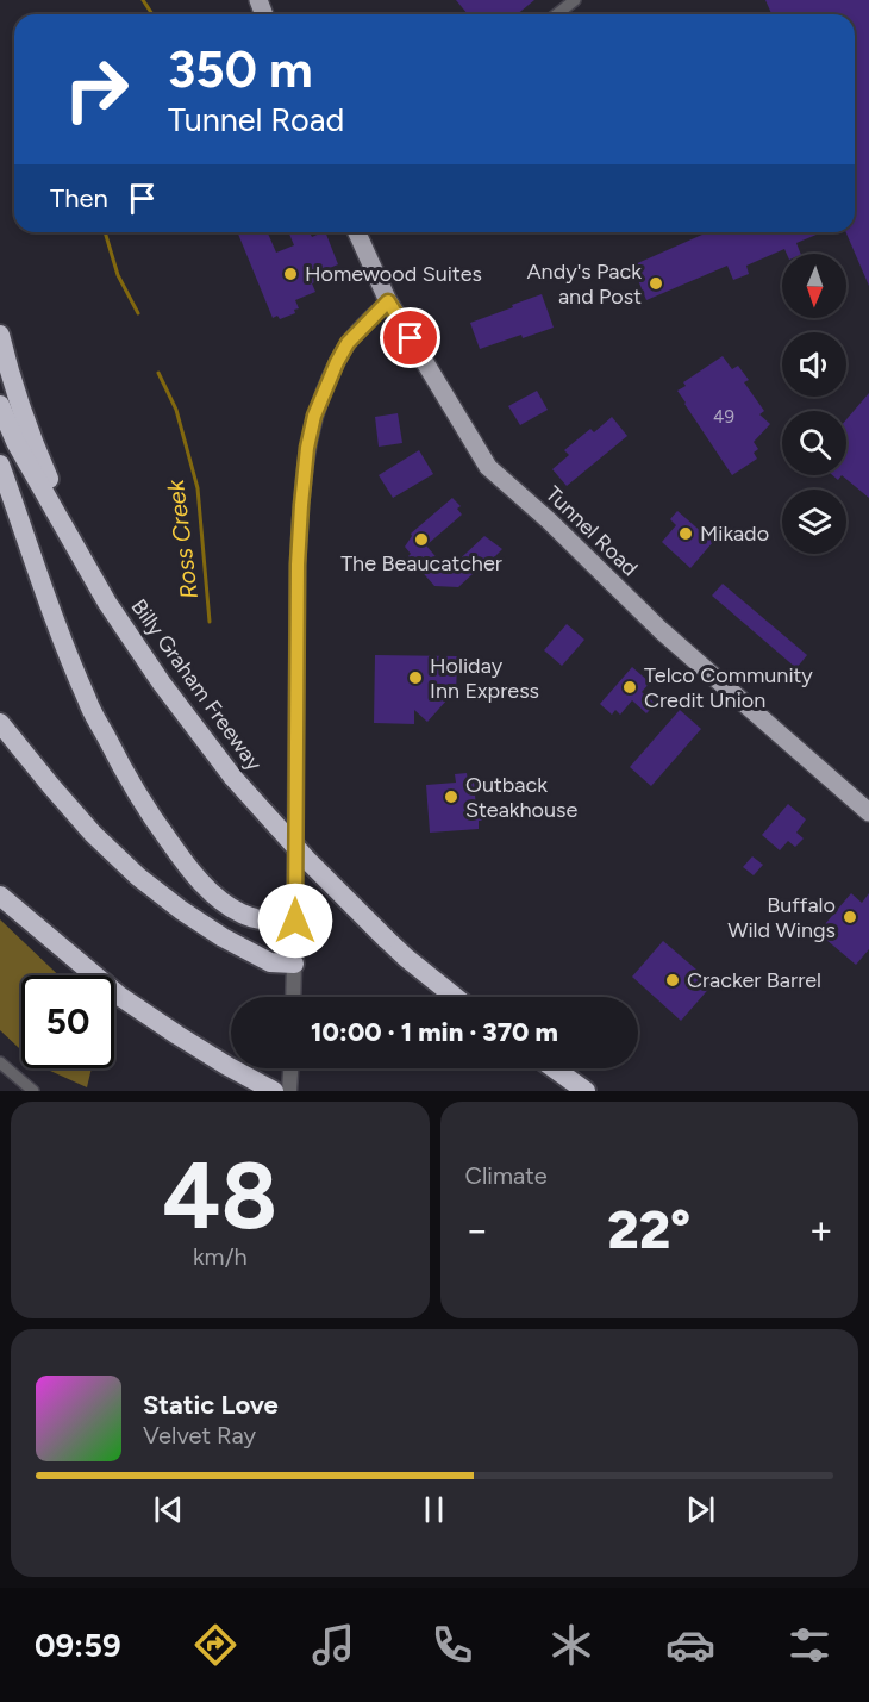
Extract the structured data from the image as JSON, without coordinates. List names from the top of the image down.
{
  "streets": {
    "highway": ["Billy Graham Freeway"],
    "main road": ["Tunnel Road"]
  },
  "water": ["Ross Creek"],
  "places": [
    "Homewood Suites",
    "Andy's Pack and Post",
    "Mikado",
    "The Beaucatcher",
    "Holiday Inn Express",
    "Telco Community Credit Union",
    "Outback Steakhouse",
    "Buffalo Wild Wings",
    "Cracker Barrel"
  ],
  "house_numbers": ["49"],
  "north": "bottom",
  "page": {
    "turn": ["350 m", "Tunnel Road"],
    "then": "Then",
    "limit": "50",
    "trip": "10:00 · 1 min · 370 m",
    "tile": [
      ["48", "km/h"],
      "Climate"
    ],
    "heat": ["−", "22°", "+"],
    "song": ["Static Love", "Velvet Ray"],
    "tabs": "09:59"
  }
}
